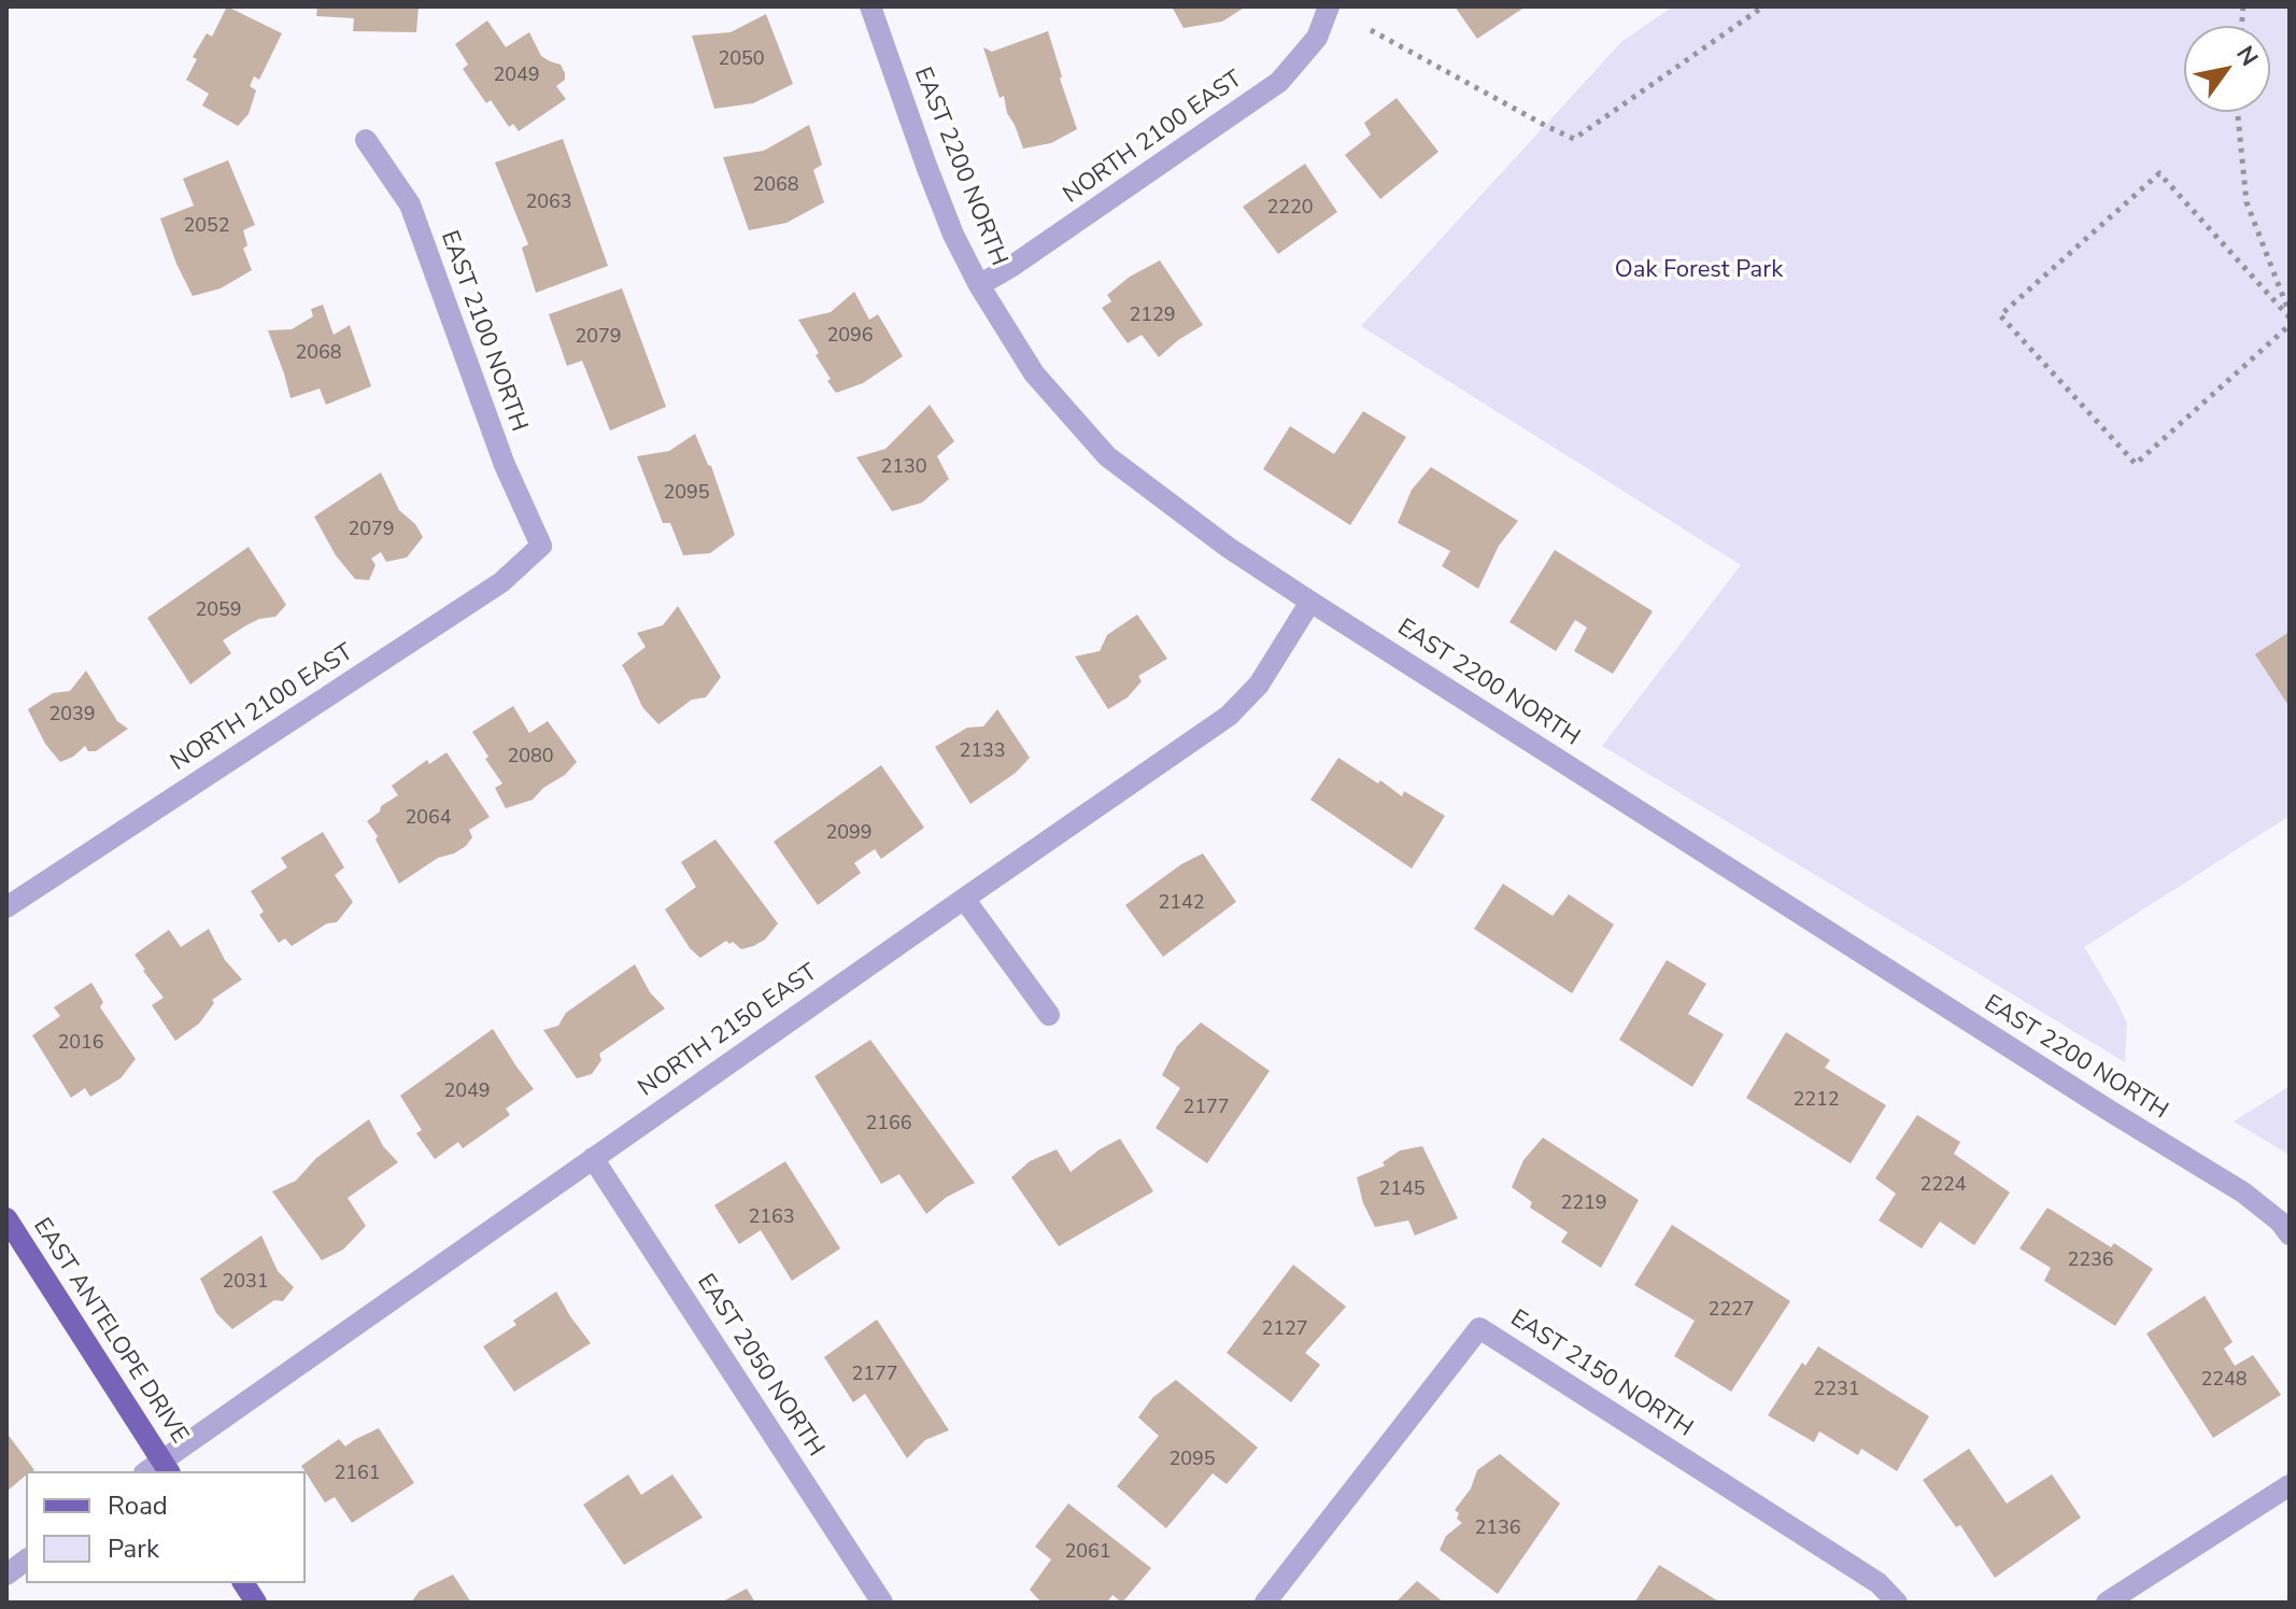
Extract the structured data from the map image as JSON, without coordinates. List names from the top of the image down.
{
  "streets": {
    "main road": ["EAST ANTELOPE DRIVE"],
    "street": [
      "NORTH 2100 EAST",
      "EAST 2200 NORTH",
      "EAST 2100 NORTH",
      "NORTH 2150 EAST",
      "EAST 2050 NORTH",
      "EAST 2150 NORTH"
    ]
  },
  "crossings": [
    ["NORTH 2100 EAST", "EAST 2200 NORTH"],
    ["NORTH 2100 EAST", "EAST 2100 NORTH"],
    ["EAST 2200 NORTH", "NORTH 2150 EAST"],
    ["NORTH 2150 EAST", "EAST ANTELOPE DRIVE"],
    ["NORTH 2150 EAST", "EAST 2050 NORTH"]
  ],
  "parks": ["Oak Forest Park"],
  "house_numbers": [
    "2050",
    "2049",
    "2068",
    "2063",
    "2220",
    "2052",
    "2129",
    "2096",
    "2079",
    "2068",
    "2130",
    "2095",
    "2079",
    "2059",
    "2039",
    "2133",
    "2080",
    "2064",
    "2099",
    "2142",
    "2016",
    "2049",
    "2212",
    "2177",
    "2166",
    "2224",
    "2145",
    "2219",
    "2163",
    "2236",
    "2031",
    "2227",
    "2127",
    "2177",
    "2248",
    "2231",
    "2095",
    "2161",
    "2136",
    "2061"
  ],
  "legend": ["Road", "Park"],
  "north": "top right"
}
